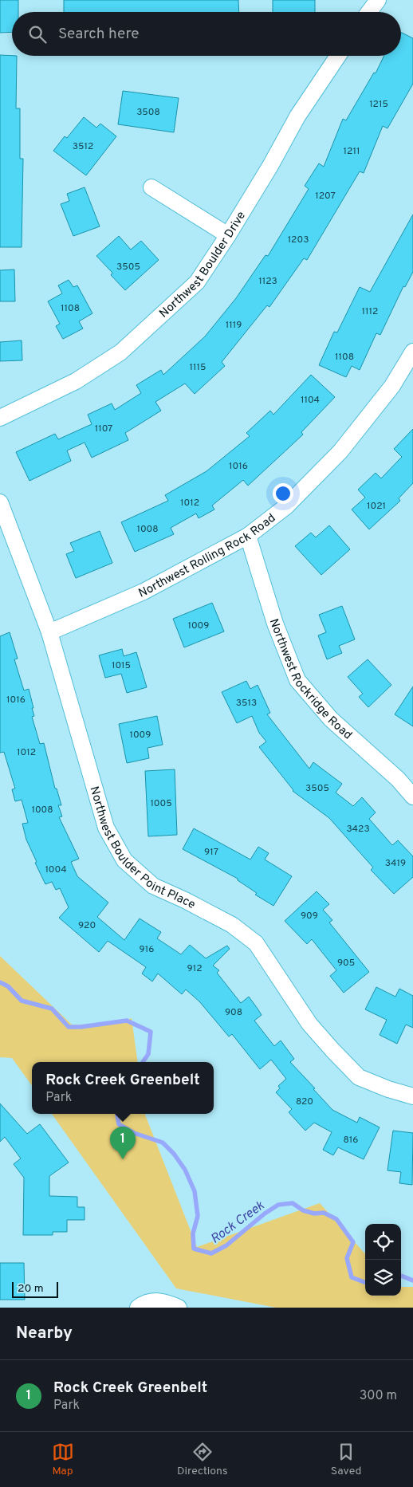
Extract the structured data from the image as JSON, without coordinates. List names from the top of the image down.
{
  "streets": {
    "street": [
      "Northwest Boulder Drive",
      "Northwest Rolling Rock Road",
      "Northwest Rockridge Road",
      "Northwest Boulder Point Place"
    ]
  },
  "crossings": [
    ["Northwest Rolling Rock Road", "Northwest Rockridge Road"],
    ["Northwest Rolling Rock Road", "Northwest Boulder Point Place"]
  ],
  "water": ["Rock Creek"],
  "house_numbers": [
    "1215",
    "3508",
    "3512",
    "1211",
    "1207",
    "1203",
    "3505",
    "1123",
    "1108",
    "1112",
    "1119",
    "1108",
    "1115",
    "1104",
    "1107",
    "1016",
    "1012",
    "1021",
    "1008",
    "1009",
    "1015",
    "1016",
    "3513",
    "1009",
    "1012",
    "3505",
    "1005",
    "1008",
    "3423",
    "917",
    "3419",
    "1004",
    "909",
    "920",
    "916",
    "905",
    "912",
    "908",
    "820",
    "816"
  ],
  "scale_bar": "20 m",
  "page": {
    "search": "Search here",
    "popup": ["Rock Creek Greenbelt", "Park"],
    "pins": "1",
    "scale": "20 m",
    "heading": "Nearby",
    "list": [
      {
        "mark": "1",
        "name": "Rock Creek Greenbelt",
        "note": "Park",
        "value": "300 m"
      }
    ],
    "nav": ["Map", "Directions", "Saved"]
  }
}
